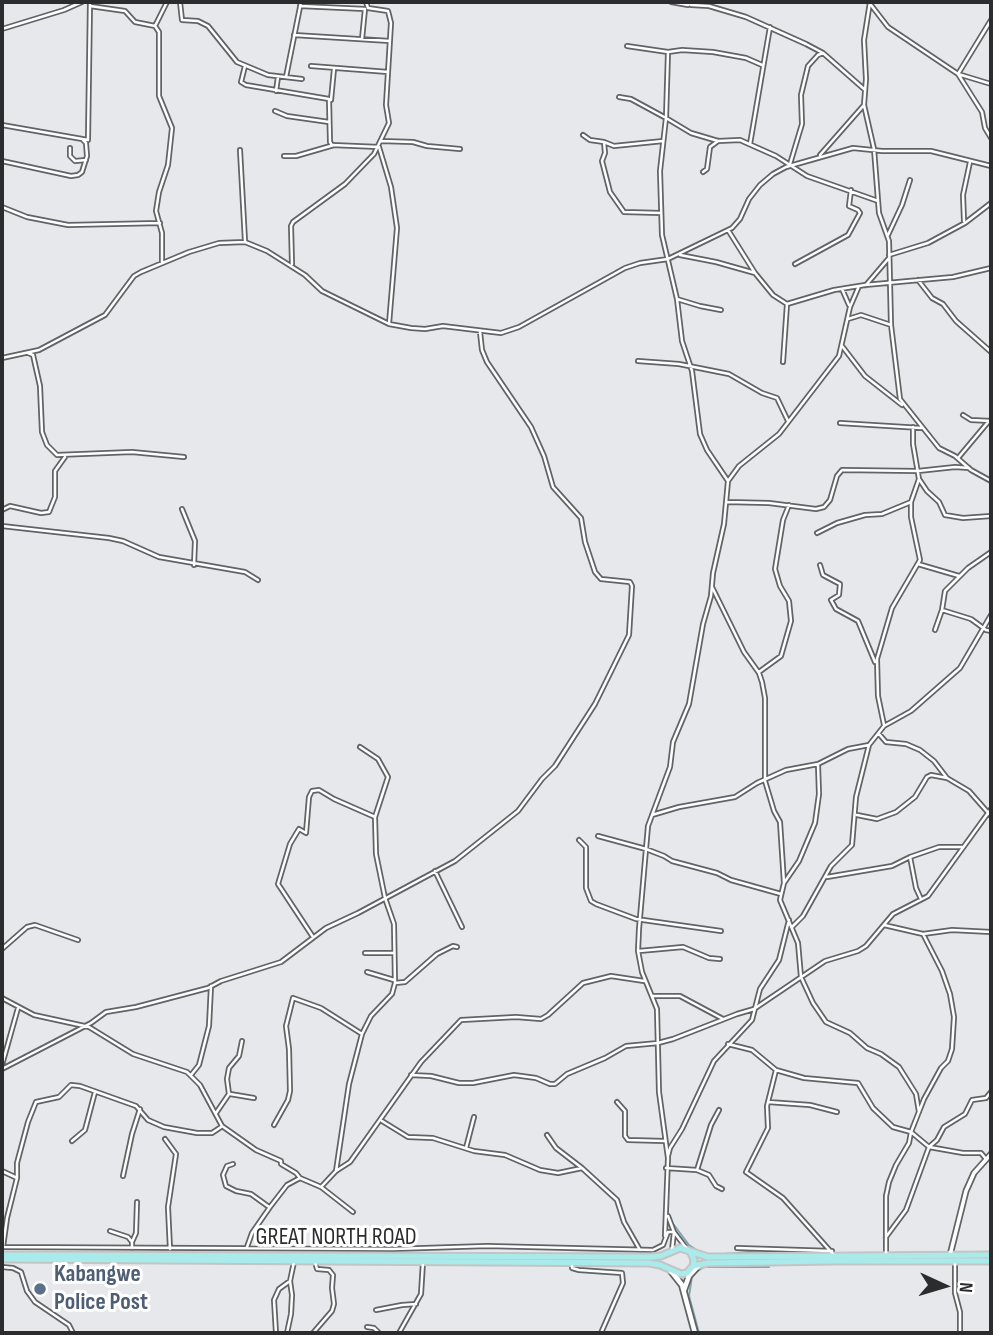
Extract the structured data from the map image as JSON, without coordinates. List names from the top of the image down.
{
  "streets": {
    "main road": ["GREAT NORTH ROAD"]
  },
  "places": ["Kabangwe Police Post"],
  "north": "right"
}
